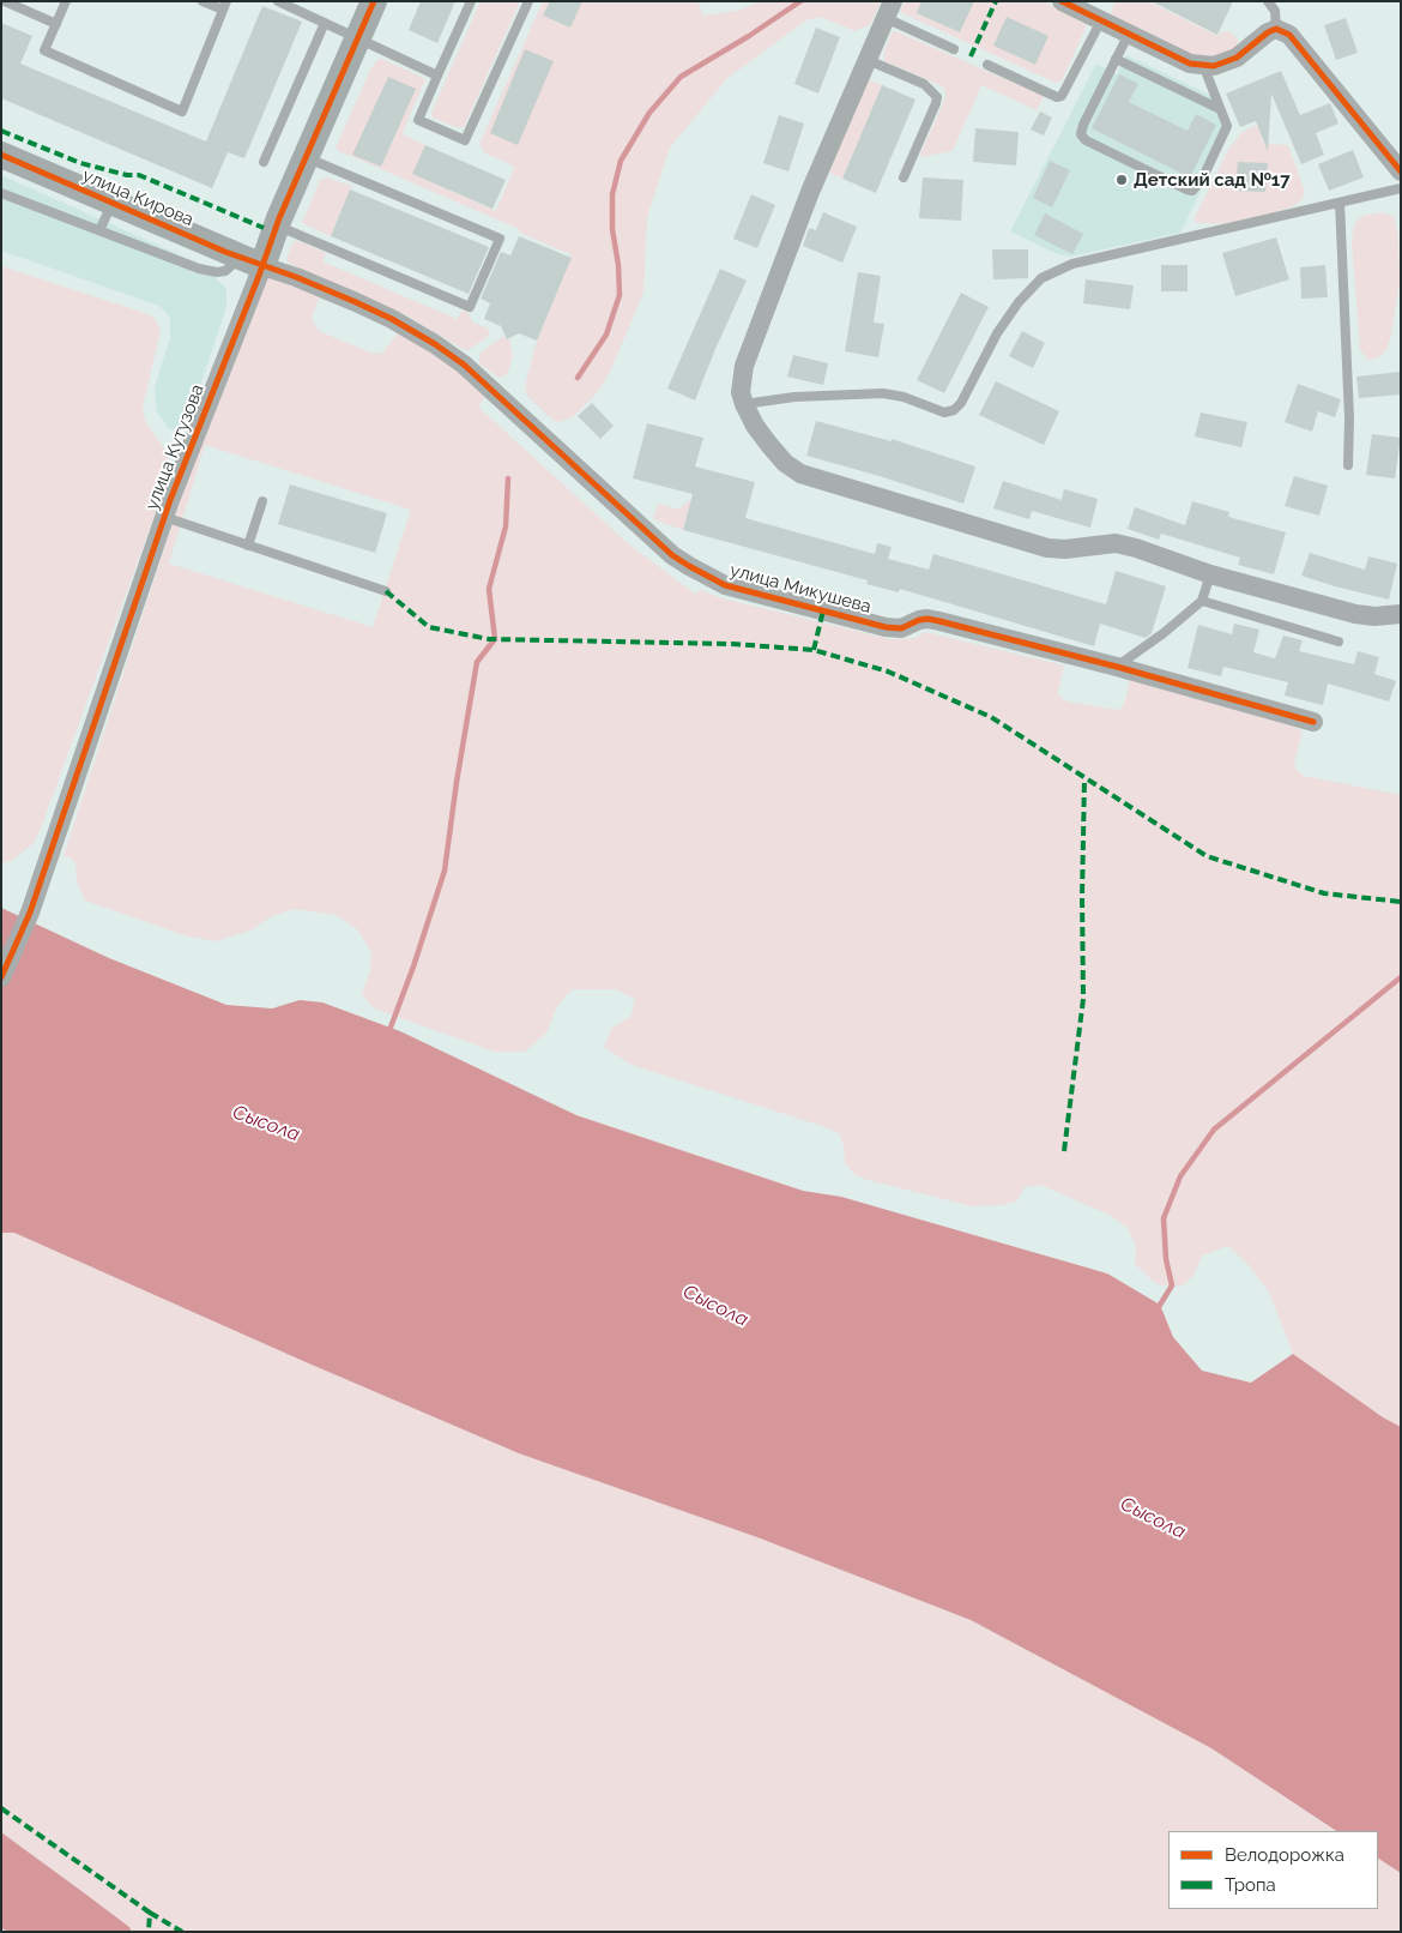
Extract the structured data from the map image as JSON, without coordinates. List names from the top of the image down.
{
  "streets": {
    "street": ["улица Кирова", "улица Кутузова", "улица Микушева"]
  },
  "crossings": [
    ["улица Кирова", "улица Кутузова"],
    ["улица Кирова", "улица Микушева"],
    ["улица Кутузова", "улица Микушева"]
  ],
  "water": ["Сысола"],
  "places": ["Детский сад №17"],
  "legend": ["Велодорожка", "Тропа"]
}
